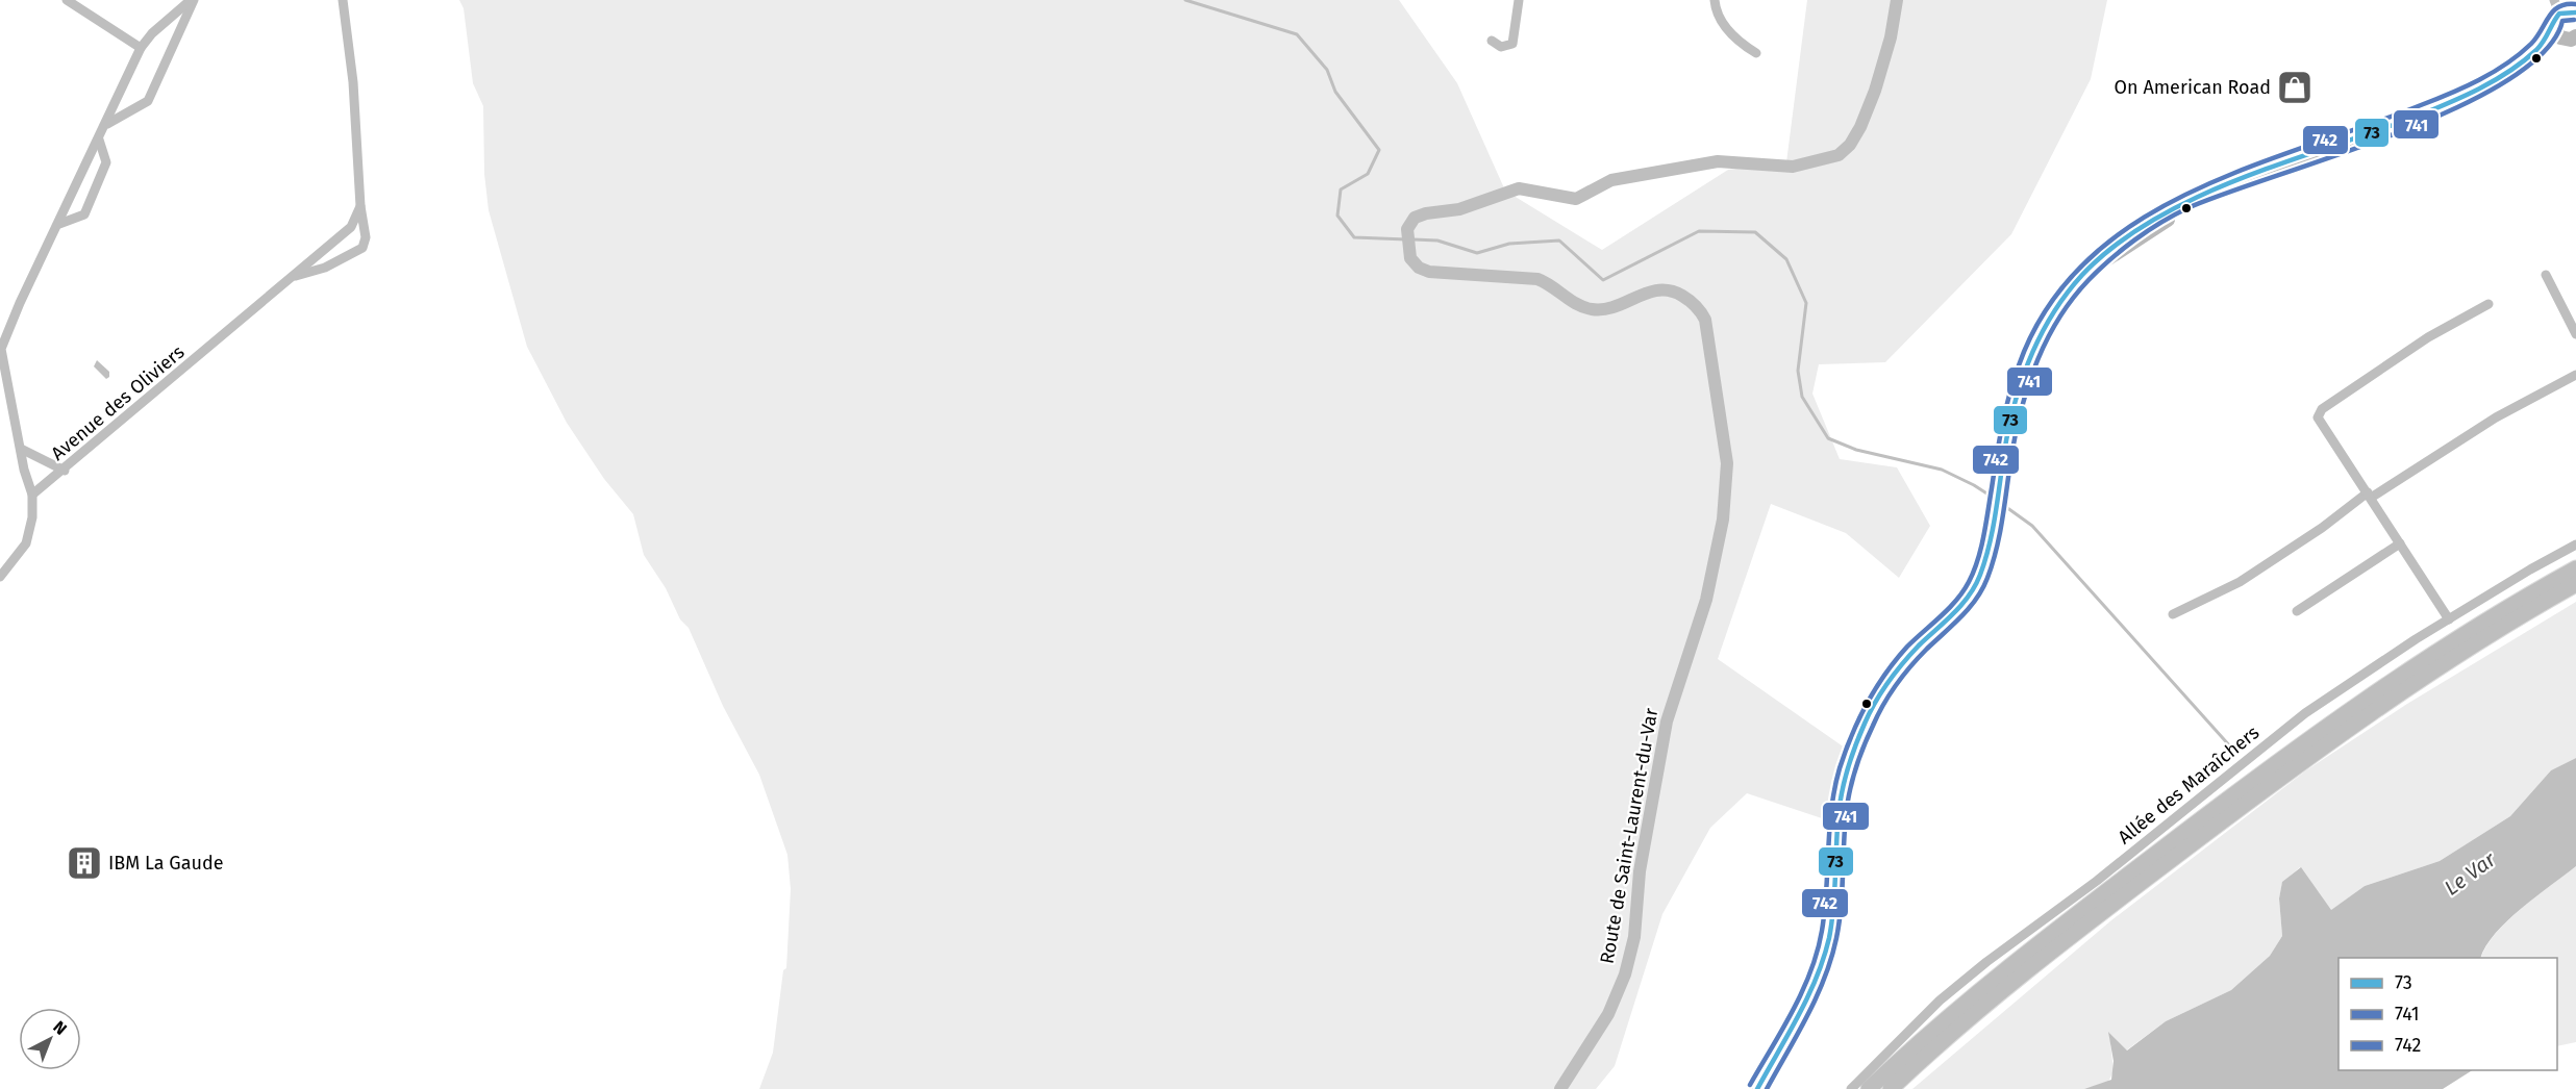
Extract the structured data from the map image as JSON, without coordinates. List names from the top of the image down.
{
  "streets": {
    "street": ["Avenue des Oliviers", "Allée des Maraîchers", "Route de Saint-Laurent-du-Var"]
  },
  "water": ["Le Var"],
  "places": {
    "shop": ["On American Road"],
    "building": ["IBM La Gaude"]
  },
  "lines": ["transit line 742", "transit line 73", "transit line 741"],
  "legend": ["73", "741", "742"],
  "north": "top right"
}
